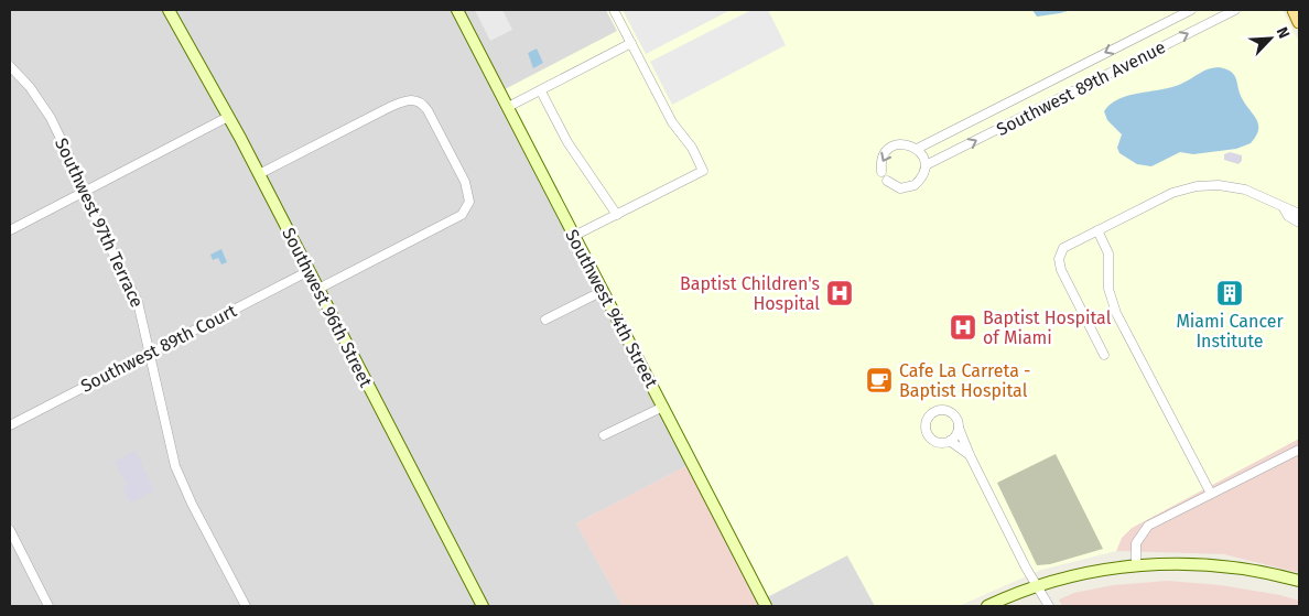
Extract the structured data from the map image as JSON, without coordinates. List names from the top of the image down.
{
  "streets": {
    "street": [
      "Southwest 89th Avenue",
      "Southwest 97th Terrace",
      "Southwest 96th Street",
      "Southwest 94th Street",
      "Southwest 89th Court"
    ]
  },
  "crossings": [
    ["Southwest 97th Terrace", "Southwest 89th Court"],
    ["Southwest 96th Street", "Southwest 89th Court"]
  ],
  "places": {
    "hospital": ["Baptist Children's Hospital", "Baptist Hospital of Miami"],
    "building": ["Miami Cancer Institute"],
    "cafe": ["Cafe La Carreta - Baptist Hospital"]
  },
  "north": "top right"
}
